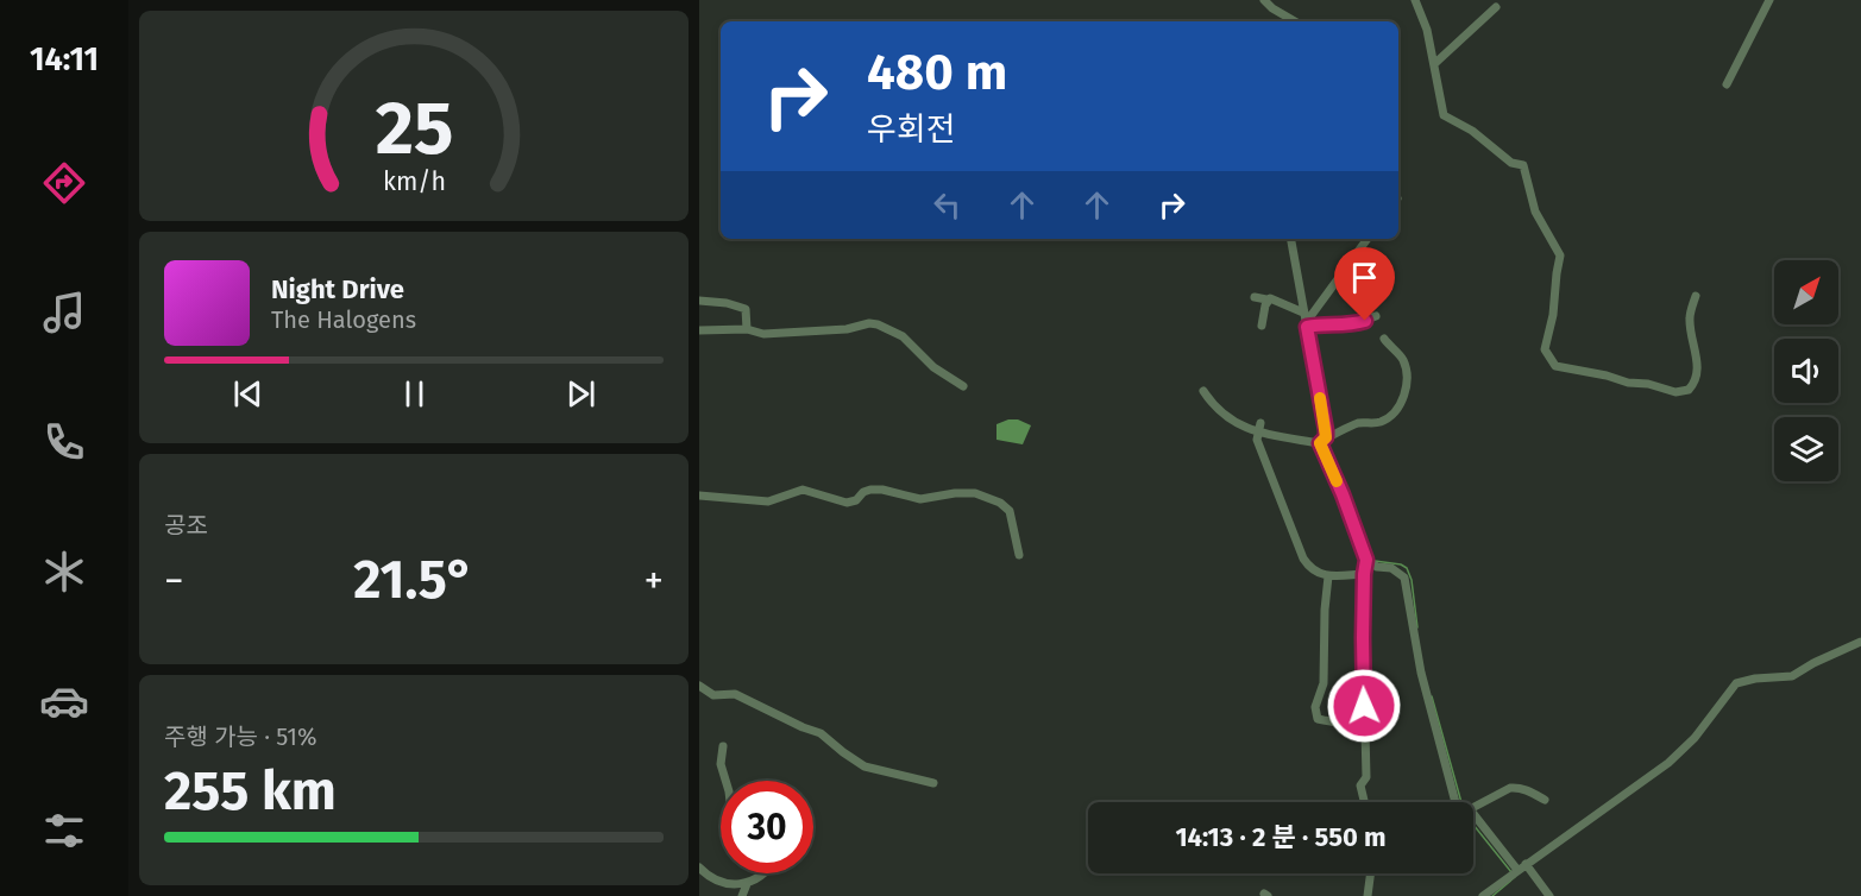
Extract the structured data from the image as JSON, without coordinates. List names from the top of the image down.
{
  "north": "top right",
  "page": {
    "tabs": "14:11",
    "turn": ["480 m", "우회전"],
    "song": ["Night Drive", "The Halogens"],
    "tile": [
      "공조",
      ["주행 가능 · 51%", "255 km"]
    ],
    "heat": ["−", "21.5°", "+"],
    "limit": "30",
    "trip": "14:13 · 2 분 · 550 m",
    "gauge": ["25", "km/h"]
  }
}
